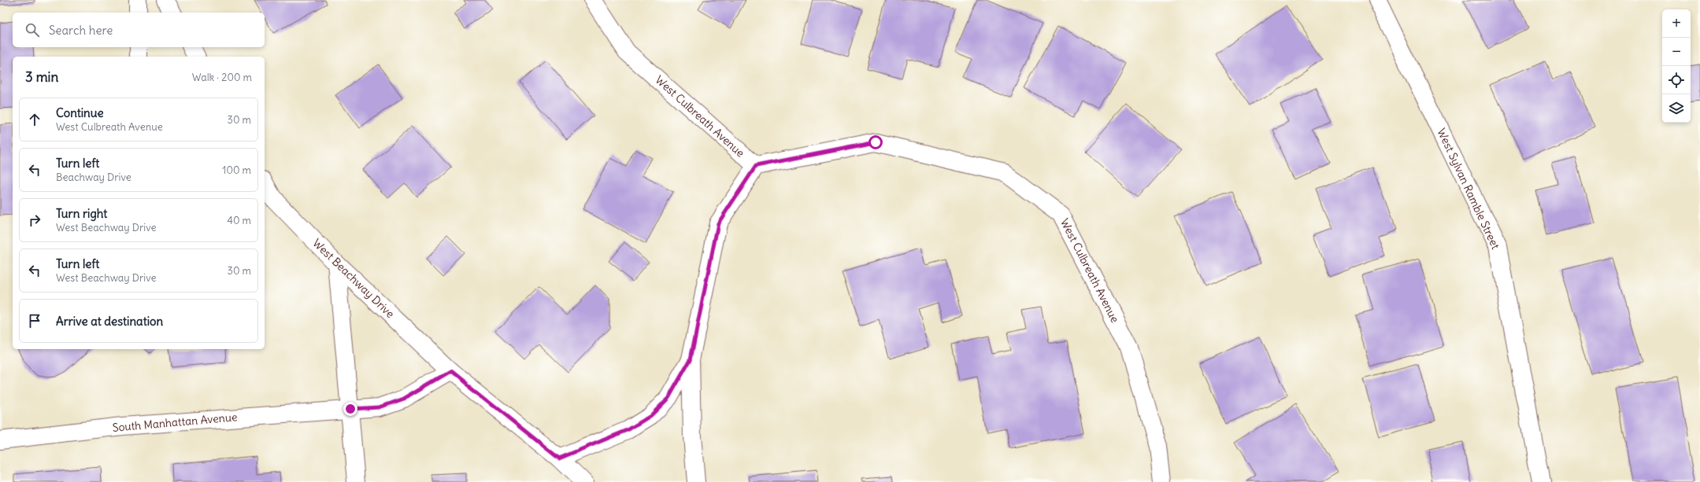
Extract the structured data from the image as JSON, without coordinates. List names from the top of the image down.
{
  "streets": {
    "street": [
      "West Culbreath Avenue",
      "West Sylvan Ramble Street",
      "West Beachway Drive",
      "South Manhattan Avenue"
    ]
  },
  "page": {
    "map_buttons": ["+", "−"],
    "search": "Search here",
    "heading": ["3 min", "Walk · 200 m"],
    "list": [
      ["Continue", "West Culbreath Avenue", "30 m"],
      ["Turn left", "Beachway Drive", "100 m"],
      ["Turn right", "West Beachway Drive", "40 m"],
      ["Turn left", "West Beachway Drive", "30 m"],
      "Arrive at destination"
    ]
  }
}
